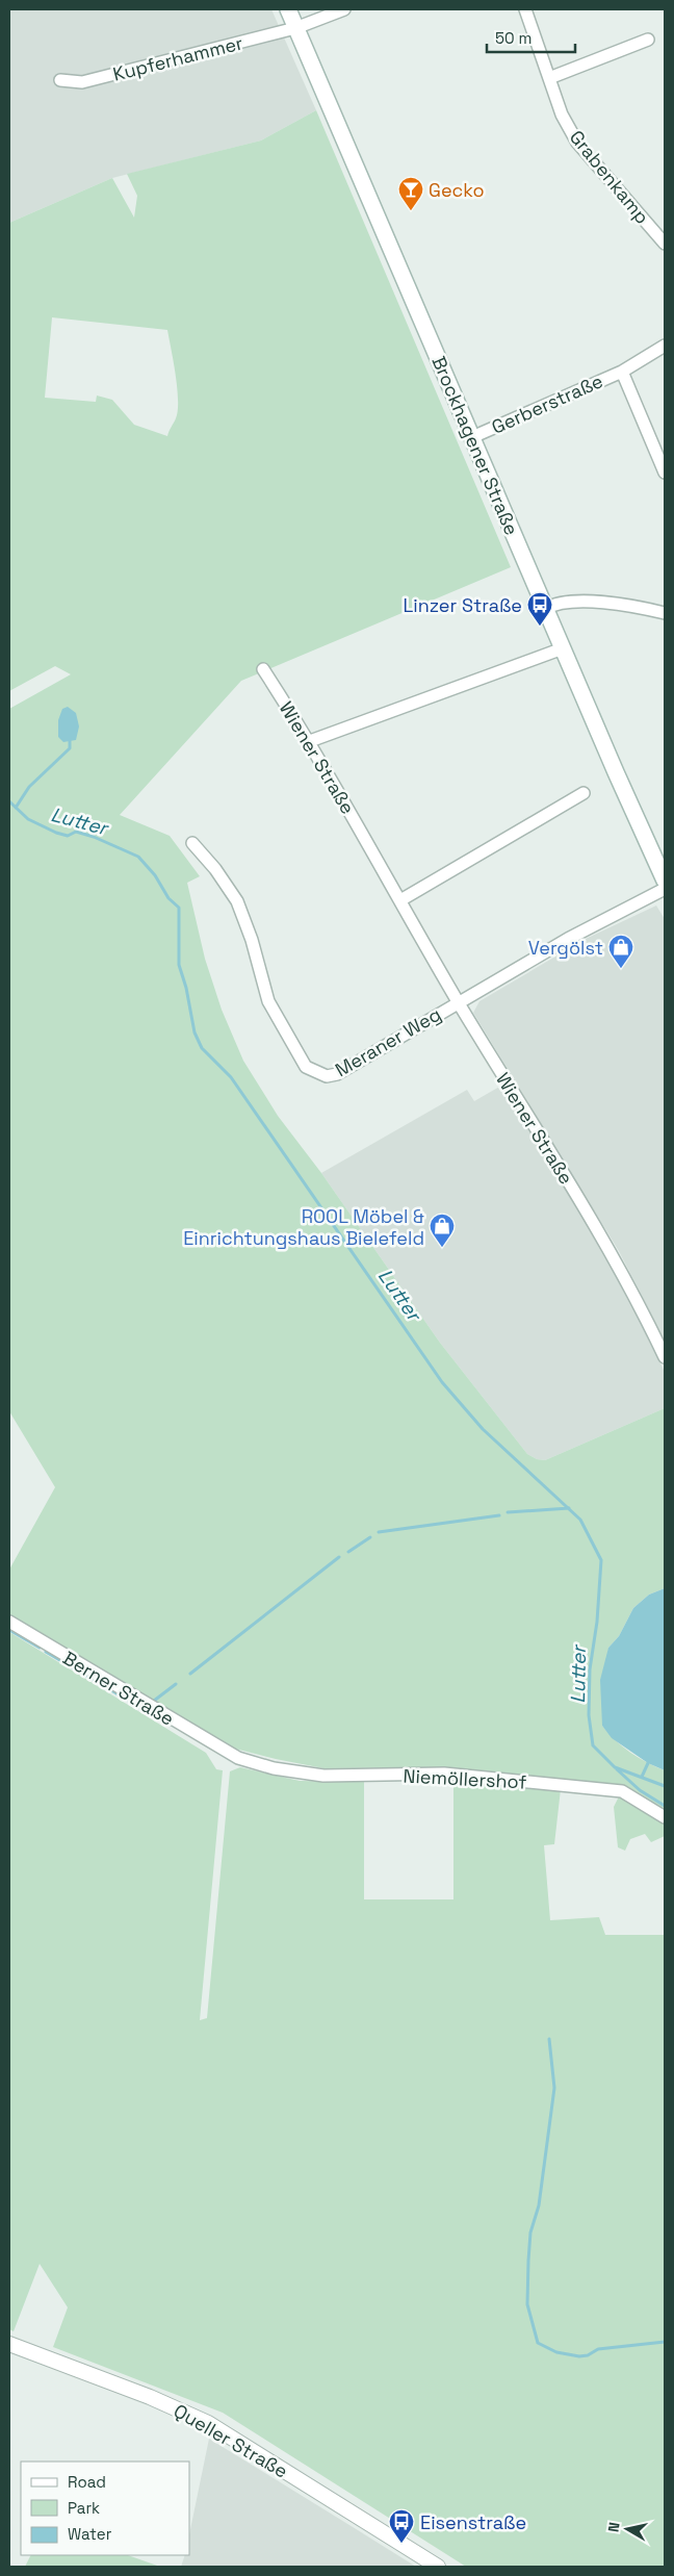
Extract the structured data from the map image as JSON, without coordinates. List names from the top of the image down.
{
  "streets": {
    "main road": ["Brockhagener Straße"],
    "street": [
      "Kupferhammer",
      "Grabenkamp",
      "Gerberstraße",
      "Wiener Straße",
      "Meraner Weg",
      "Berner Straße",
      "Niemöllershof",
      "Queller Straße"
    ]
  },
  "crossings": [
    ["Kupferhammer", "Brockhagener Straße"],
    ["Gerberstraße", "Brockhagener Straße"],
    ["Wiener Straße", "Meraner Weg"],
    ["Berner Straße", "Niemöllershof"]
  ],
  "water": ["Lutter"],
  "places": {
    "bar": ["Gecko"],
    "bus stop": ["Linzer Straße", "Eisenstraße"],
    "shop": ["Vergölst", "ROOL Möbel & Einrichtungshaus Bielefeld"]
  },
  "legend": ["Road", "Park", "Water"],
  "scale_bar": "50 m",
  "north": "left"
}
